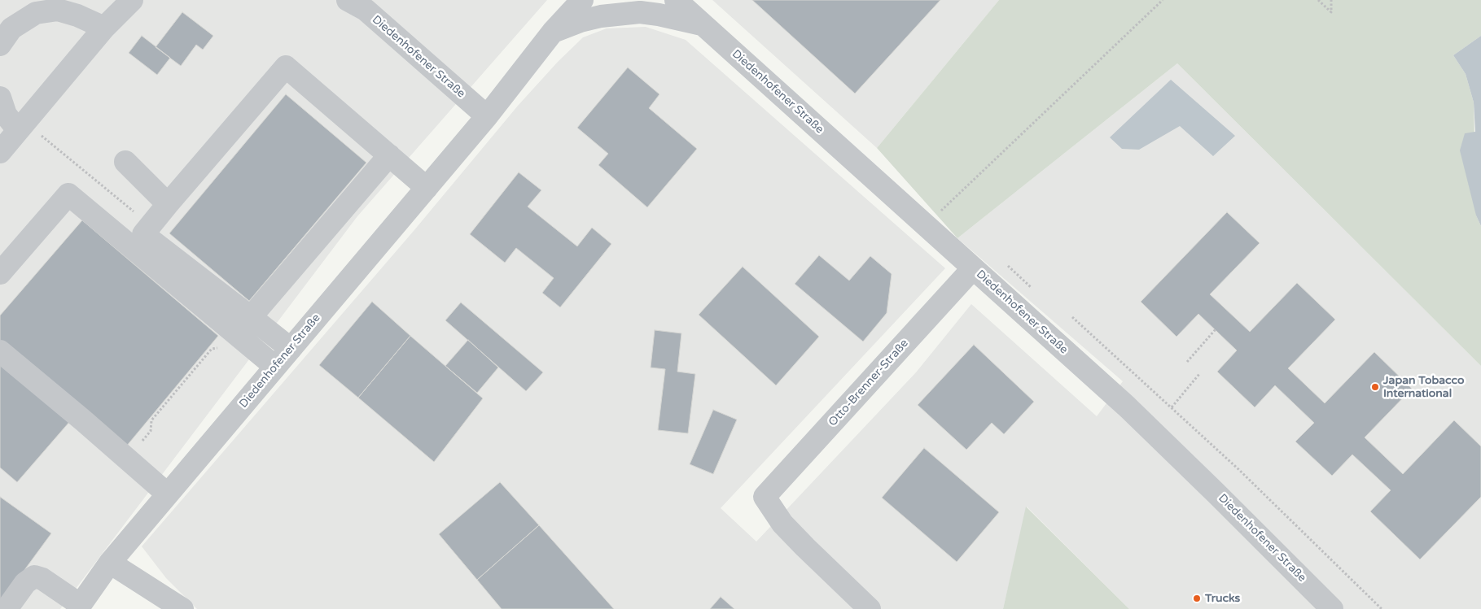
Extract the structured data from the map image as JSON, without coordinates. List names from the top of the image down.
{
  "streets": {
    "street": ["Diedenhofener Straße", "Otto-Brenner-Straße"]
  },
  "crossings": [
    ["Diedenhofener Straße", "Otto-Brenner-Straße"]
  ],
  "places": ["Japan Tobacco International", "Trucks"]
}
